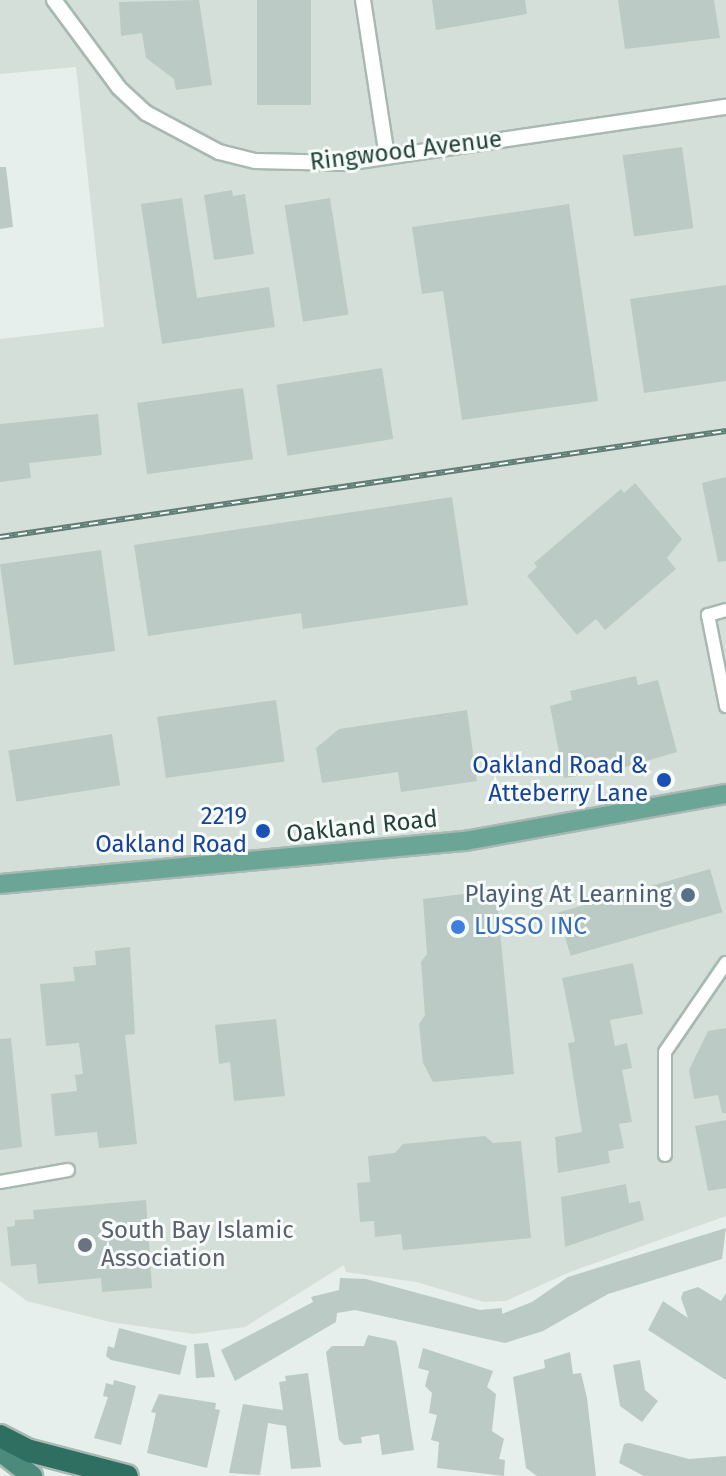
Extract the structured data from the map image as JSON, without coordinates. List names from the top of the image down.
{
  "streets": {
    "main road": ["Oakland Road"],
    "street": ["Ringwood Avenue"]
  },
  "places": [
    "Oakland Road & Atteberry Lane",
    "2219 Oakland Road",
    "Playing At Learning",
    "LUSSO INC",
    "South Bay Islamic Association"
  ]
}
